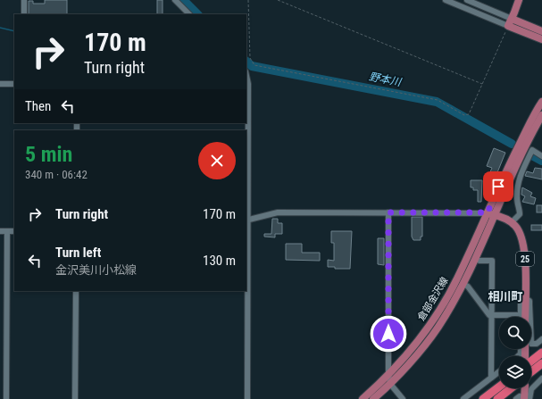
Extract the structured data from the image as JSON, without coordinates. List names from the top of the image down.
{
  "streets": {
    "main road": ["25", "倉部金沢線"]
  },
  "districts": ["相川町"],
  "water": ["野本川"],
  "page": {
    "turn": ["170 m", "Turn right"],
    "then": "Then",
    "heading": ["5 min", "340 m · 06:42"],
    "list": [
      {
        "name": "Turn right",
        "value": "170 m"
      },
      {
        "name": "Turn left",
        "note": "金沢美川小松線",
        "value": "130 m"
      }
    ]
  }
}
